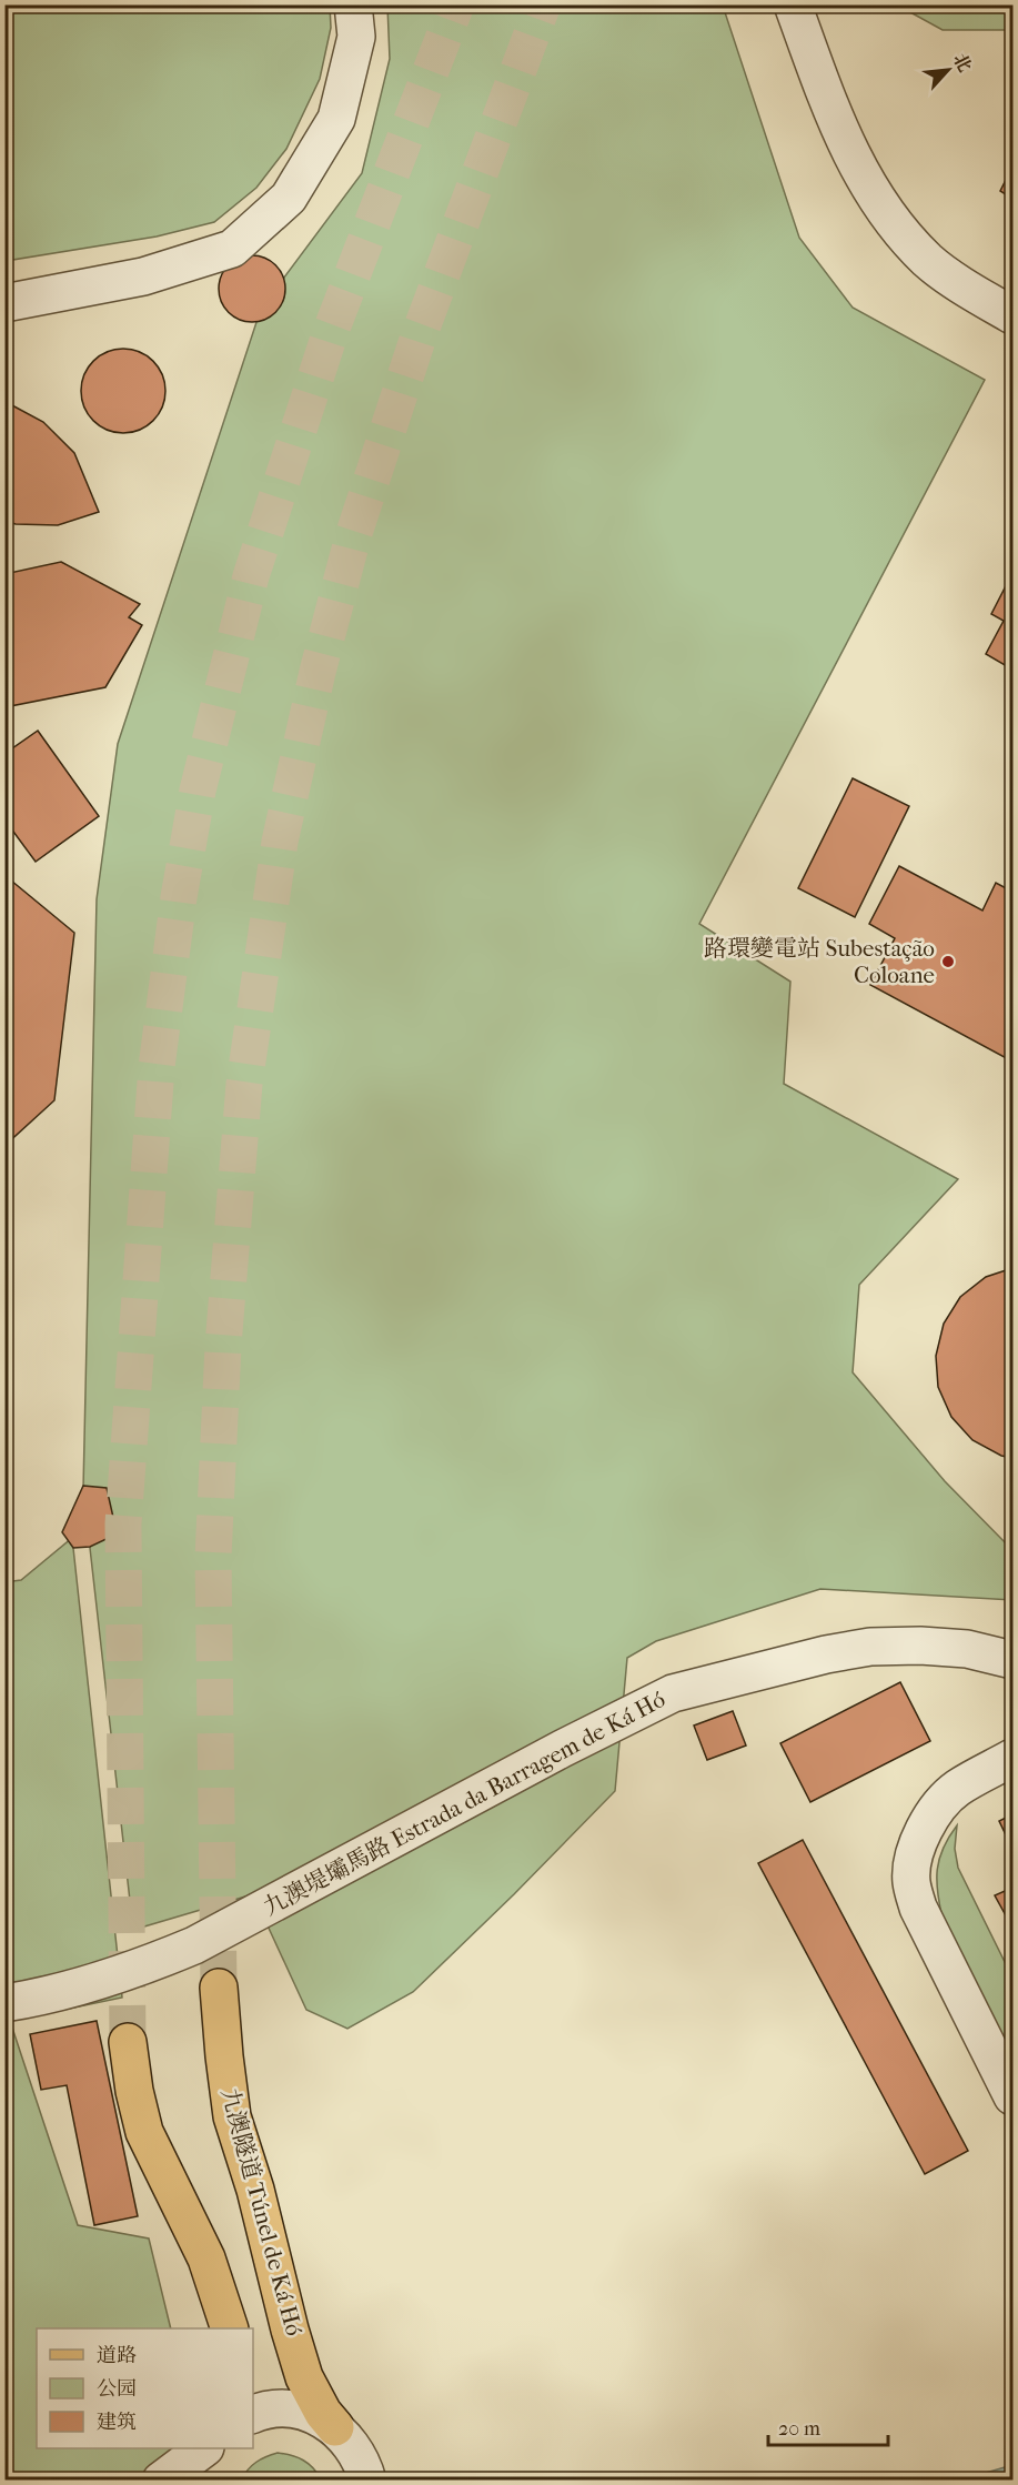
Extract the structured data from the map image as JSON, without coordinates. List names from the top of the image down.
{
  "streets": {
    "main road": ["九澳隧道 Túnel de Ká Hó"],
    "street": ["九澳堤壩馬路 Estrada da Barragem de Ká Hó"]
  },
  "places": ["路環變電站 Subestação Coloane"],
  "legend": ["道路", "公园", "建筑"],
  "scale_bar": "20 m",
  "north": "top right"
}
